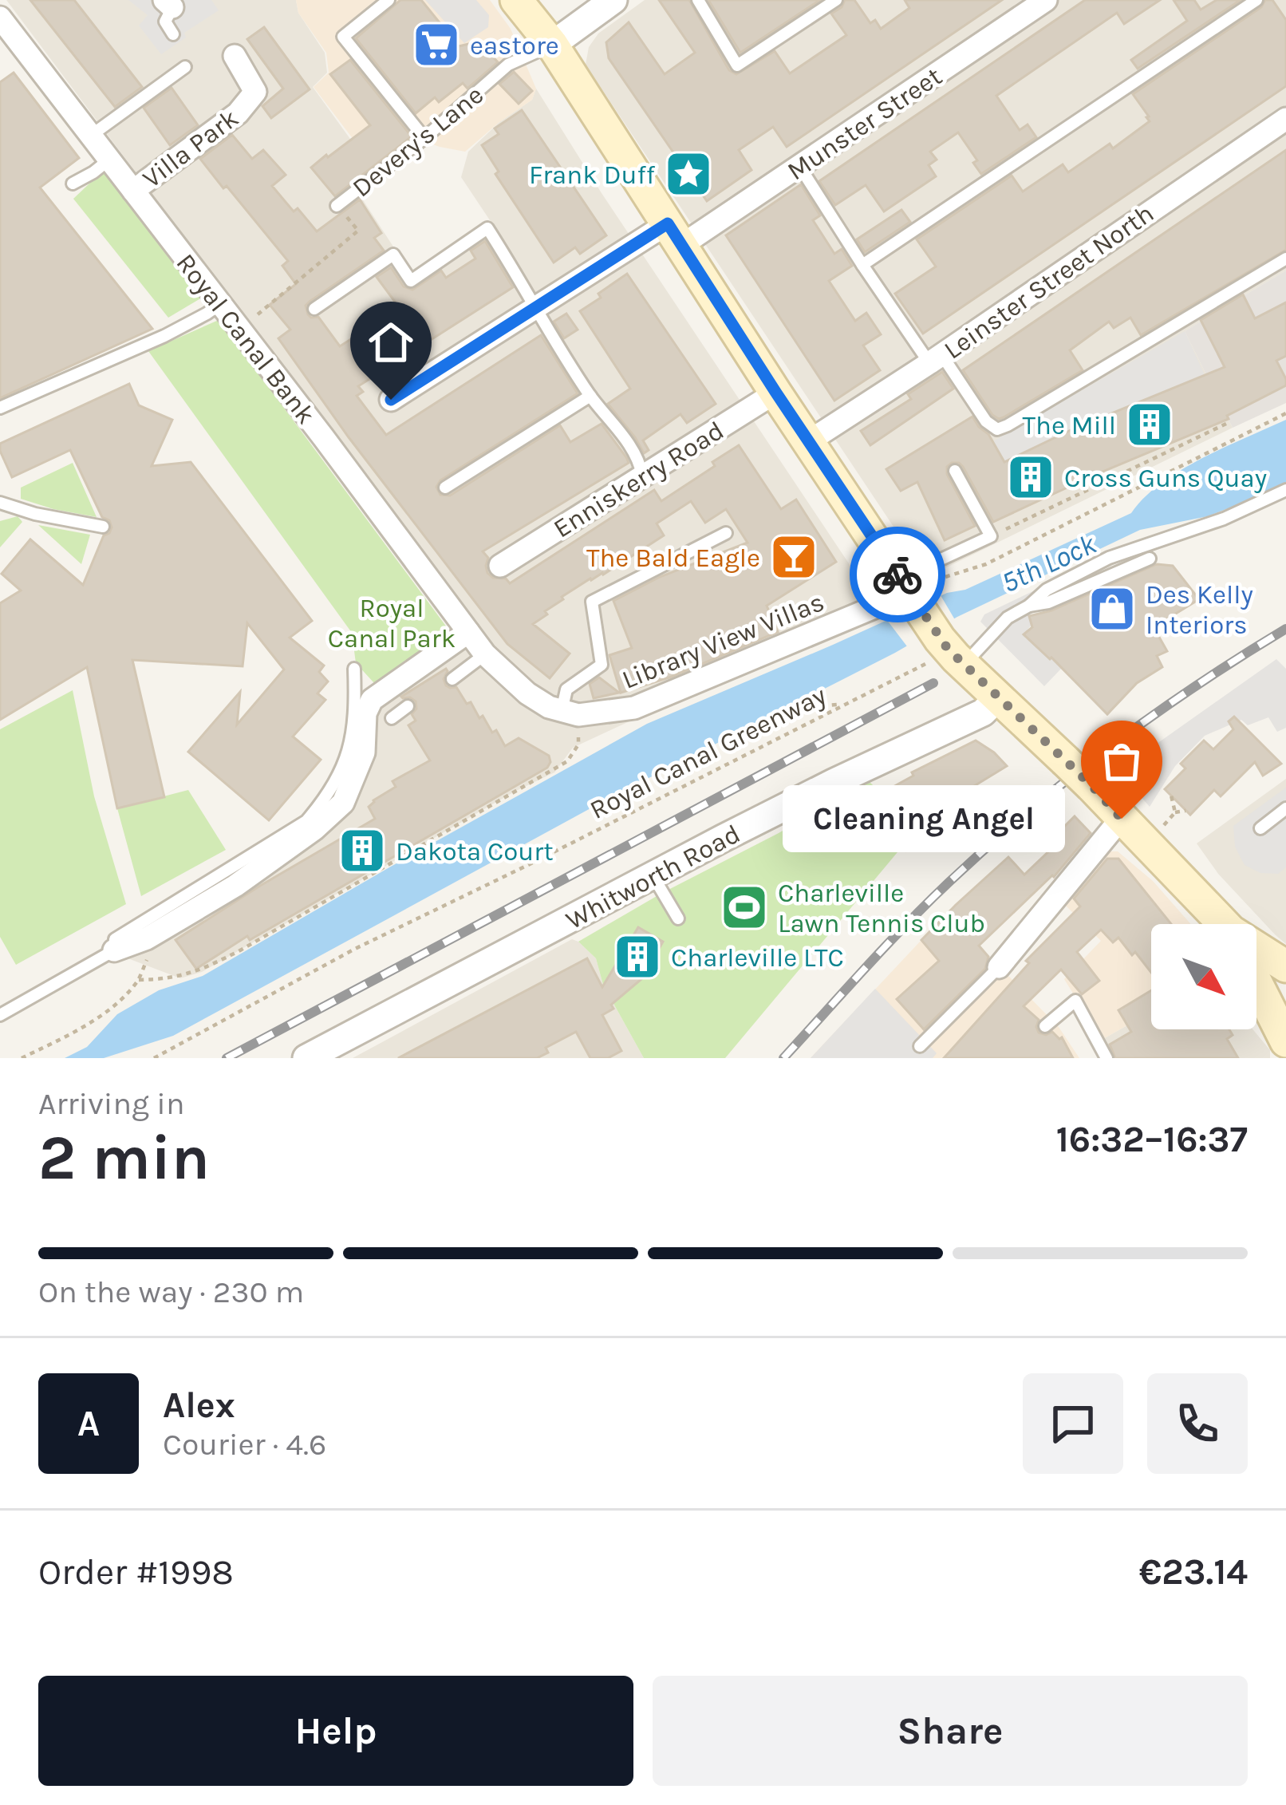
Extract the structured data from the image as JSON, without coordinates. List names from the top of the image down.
{
  "streets": {
    "street": [
      "Munster Street",
      "Villa Park",
      "Leinster Street North",
      "Royal Canal Bank",
      "Enniskerry Road",
      "Whitworth Road"
    ],
    "lane": ["Devery's Lane"],
    "path": ["Royal Canal Greenway"]
  },
  "crossings": [
    ["Villa Park", "Royal Canal Bank"]
  ],
  "water": ["5th Lock"],
  "parks": ["Royal Canal Park"],
  "places": {
    "supermarket": ["eastore"],
    "place": ["Frank Duff"],
    "building": [
      "The Mill",
      "Cross Guns Quay",
      "Dakota Court",
      "Charleville LTC"
    ],
    "bar": ["The Bald Eagle"],
    "shop": ["Des Kelly Interiors"],
    "other": ["Cleaning Angel"],
    "sports": ["Charleville Lawn Tennis Club"]
  },
  "north": "bottom right",
  "page": {
    "bubble": "Cleaning Angel",
    "heading": ["2 min", "Arriving in", "16:32–16:37"],
    "panel": [
      "Alex",
      "Courier · 4.6",
      "Order #1998",
      "€23.14"
    ],
    "bar": "On the way · 230 m",
    "round": "A",
    "buttons": ["Help", "Share"]
  }
}
